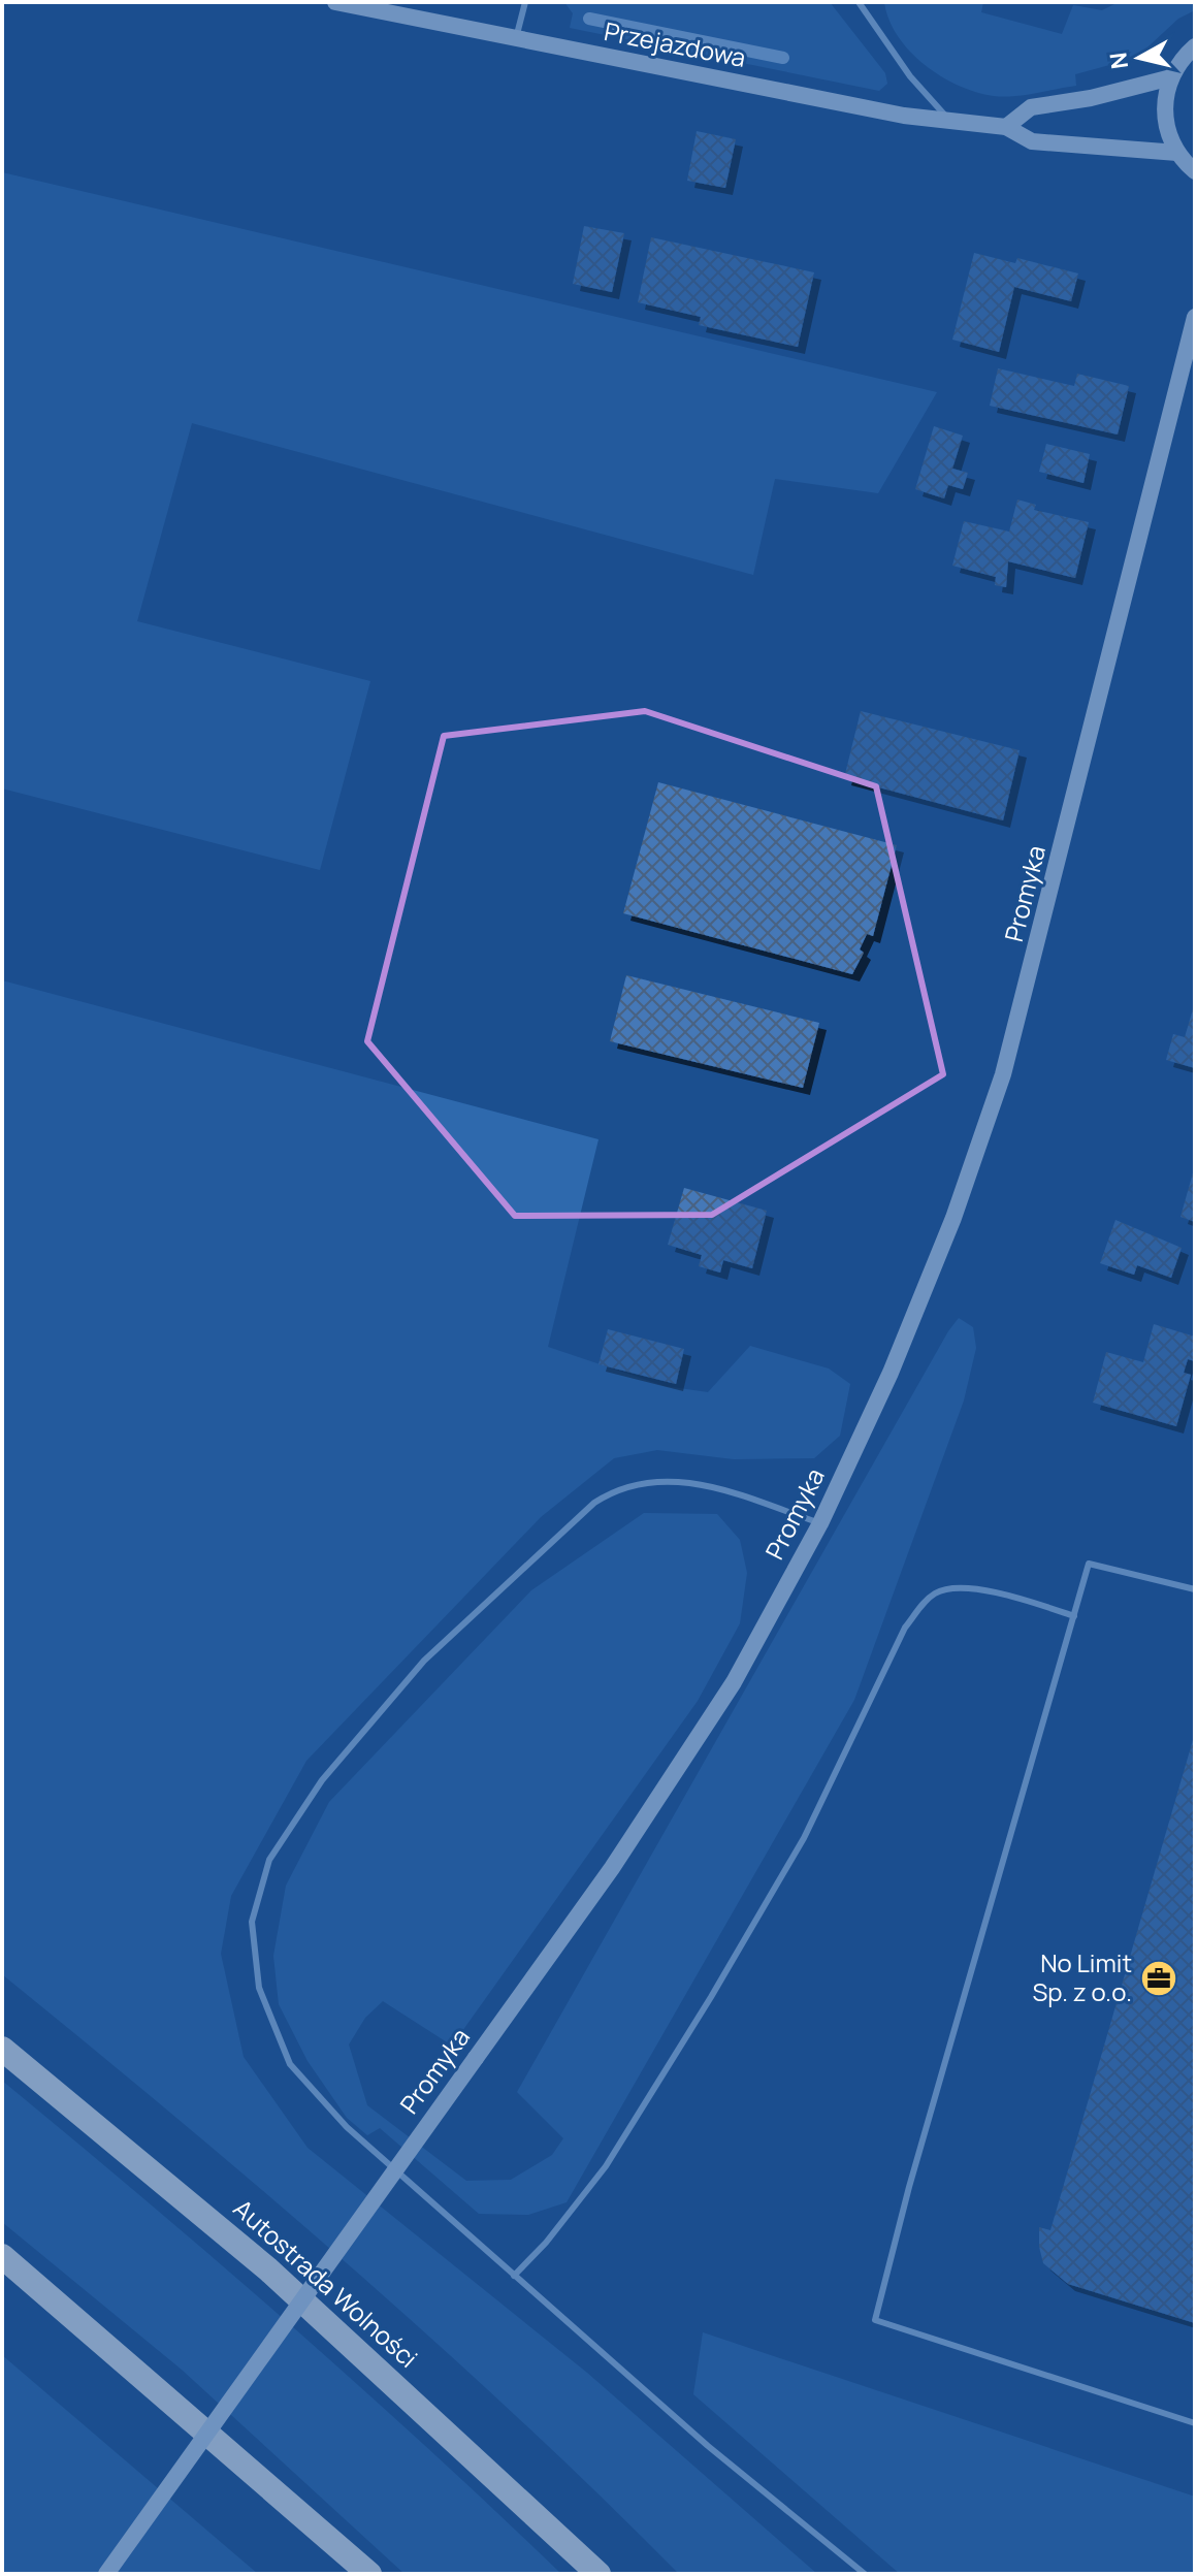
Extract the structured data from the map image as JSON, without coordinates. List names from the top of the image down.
{
  "streets": {
    "highway": ["Autostrada Wolności"],
    "street": ["Przejazdowa", "Promyka"]
  },
  "places": {
    "office": ["No Limit Sp. z o.o."]
  },
  "north": "left"
}
